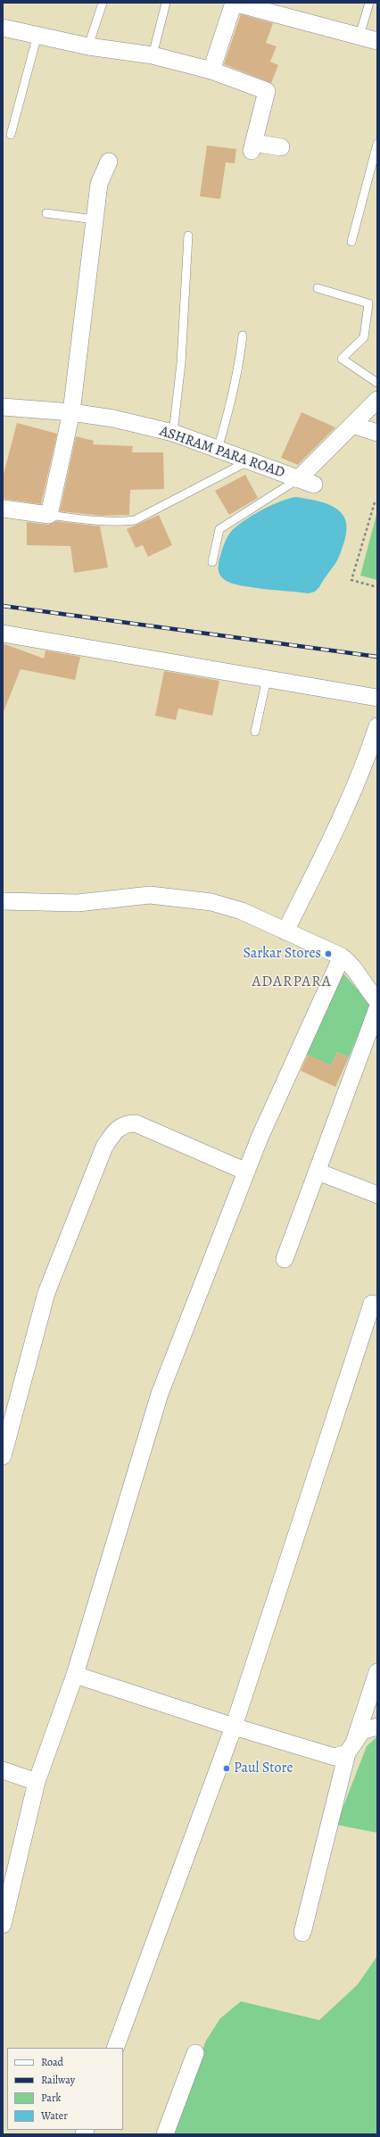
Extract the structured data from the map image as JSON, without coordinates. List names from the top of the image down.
{
  "streets": {
    "street": ["ASHRAM PARA ROAD"]
  },
  "districts": ["ADARPARA"],
  "places": ["Sarkar Stores", "Paul Store"],
  "legend": [
    "Road",
    "Railway",
    "Park",
    "Water"
  ]
}
